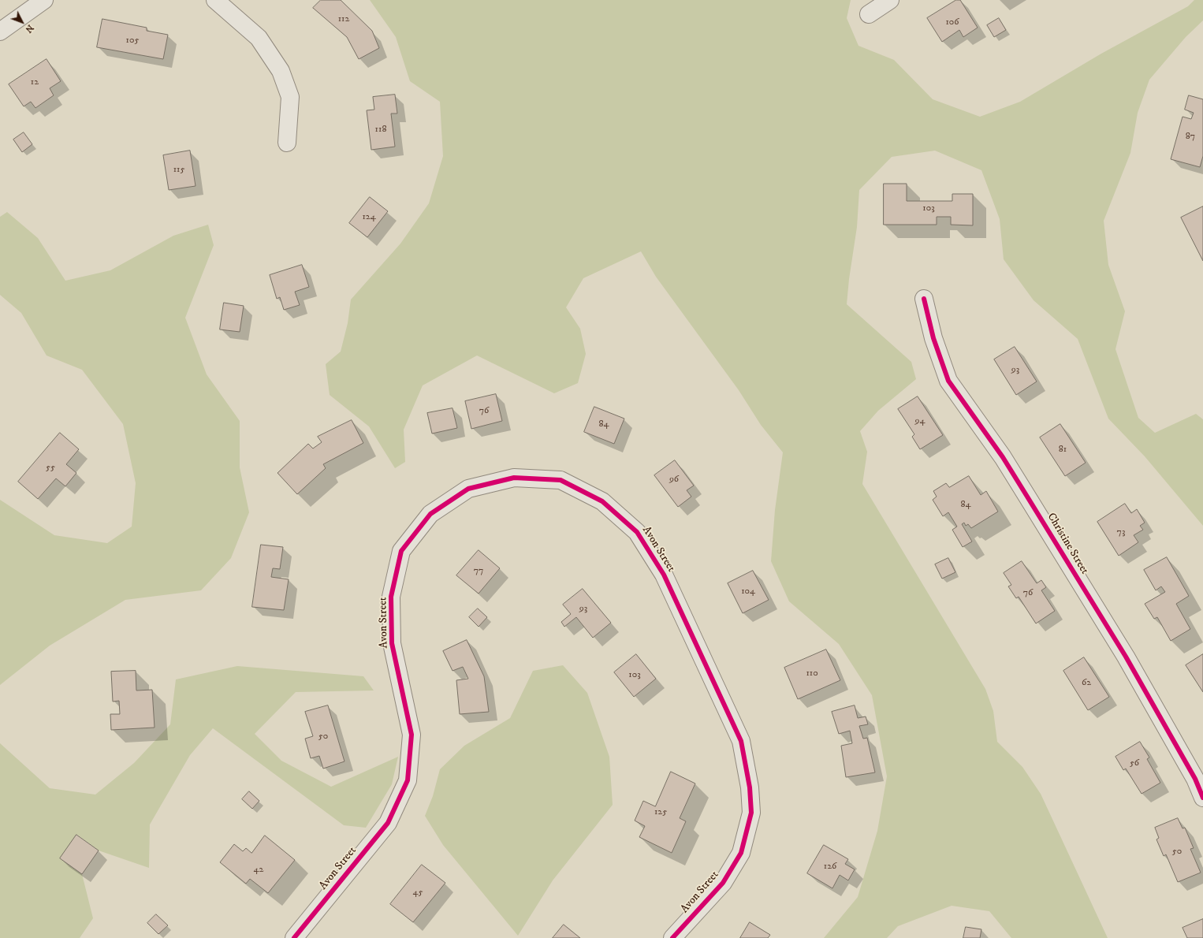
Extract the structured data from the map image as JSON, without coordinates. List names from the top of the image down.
{
  "streets": {
    "street": ["Christine Street", "Avon Street"]
  },
  "house_numbers": [
    "112",
    "106",
    "105",
    "12",
    "118",
    "87",
    "115",
    "103",
    "124",
    "93",
    "76",
    "94",
    "84",
    "81",
    "55",
    "96",
    "84",
    "73",
    "77",
    "104",
    "76",
    "93",
    "110",
    "103",
    "62",
    "50",
    "56",
    "125",
    "50",
    "126",
    "42",
    "45"
  ],
  "north": "bottom right"
}
